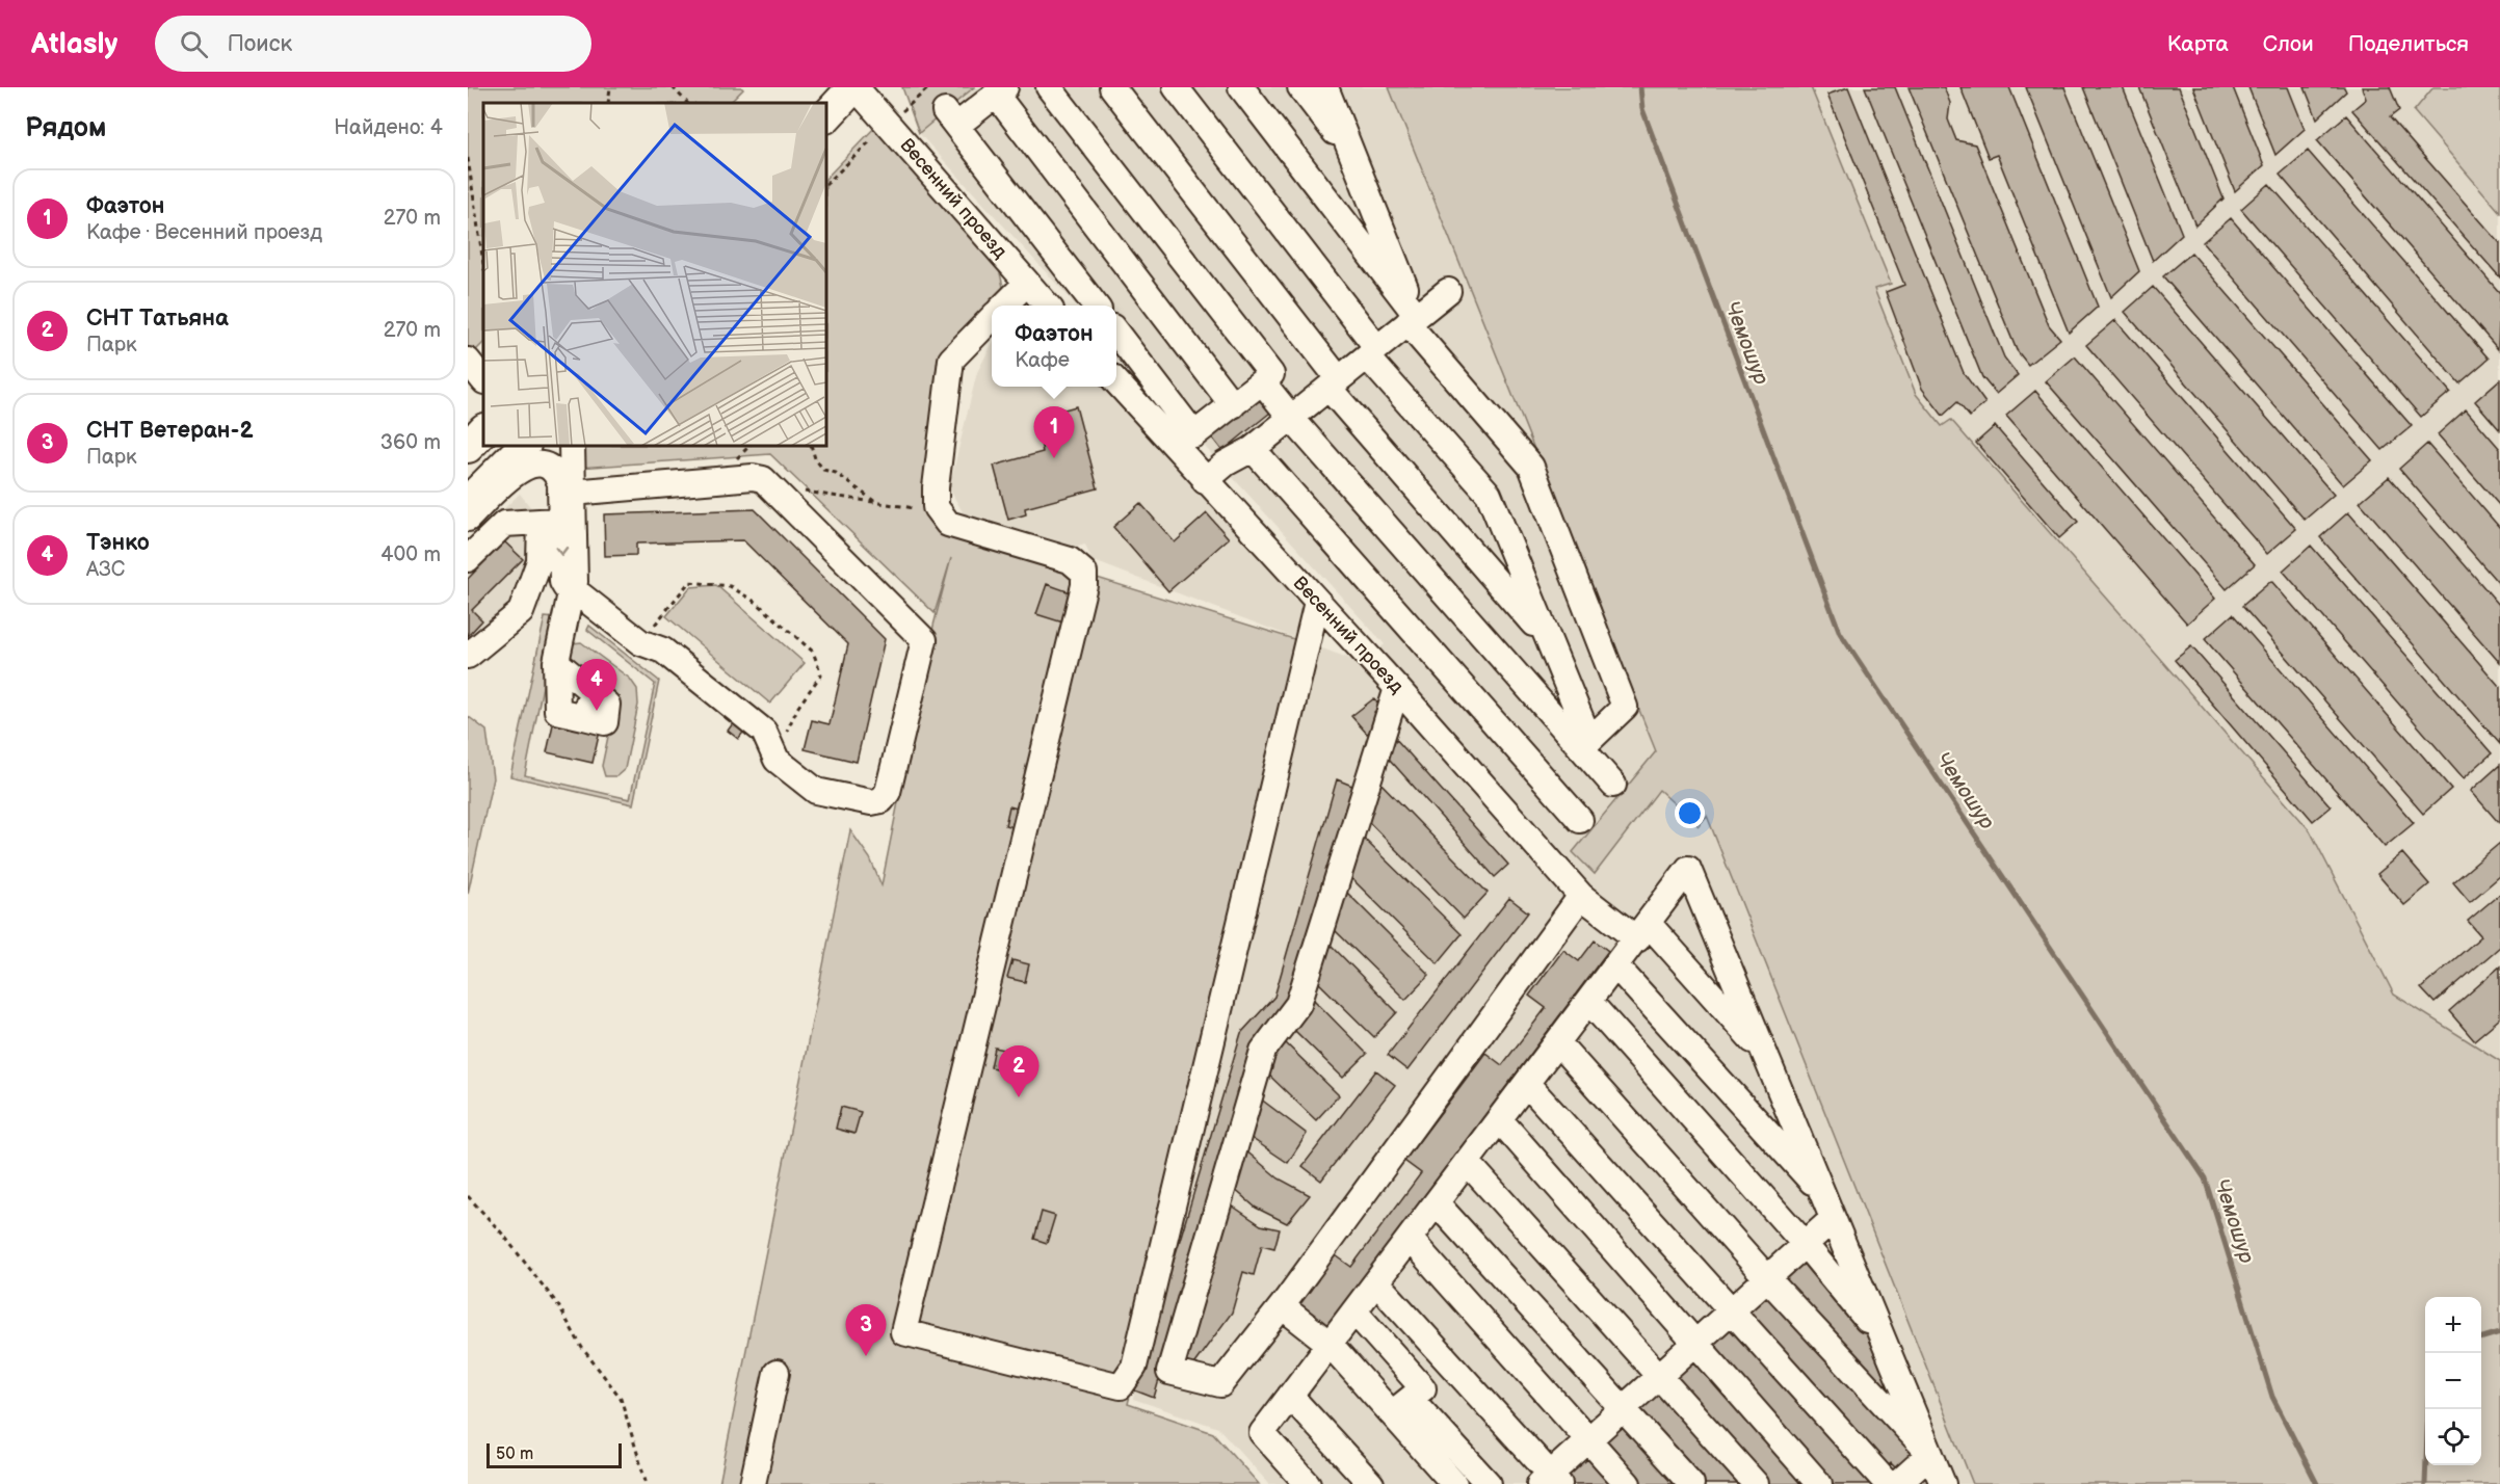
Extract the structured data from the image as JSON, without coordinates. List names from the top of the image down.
{
  "streets": {
    "street": ["Весенний проезд"]
  },
  "water": ["Чемошур"],
  "scale_bar": "50 m",
  "page": {
    "header": "Atlasly",
    "search": "Поиск",
    "nav": ["Карта", "Слои", "Поделиться"],
    "heading": ["Рядом", "Найдено: 4"],
    "list": [
      {
        "mark": "1",
        "name": "Фаэтон",
        "note": "Кафе · Весенний проезд",
        "value": "270 m"
      },
      {
        "mark": "2",
        "name": "СНТ Татьяна",
        "note": "Парк",
        "value": "270 m"
      },
      {
        "mark": "3",
        "name": "СНТ Ветеран-2",
        "note": "Парк",
        "value": "360 m"
      },
      {
        "mark": "4",
        "name": "Тэнко",
        "note": "АЗС",
        "value": "400 m"
      }
    ],
    "popup": ["Фаэтон", "Кафе"],
    "pins": [
      "1",
      "4",
      "2",
      "3"
    ],
    "map_buttons": ["+", "−"],
    "scale": "50 m"
  }
}
